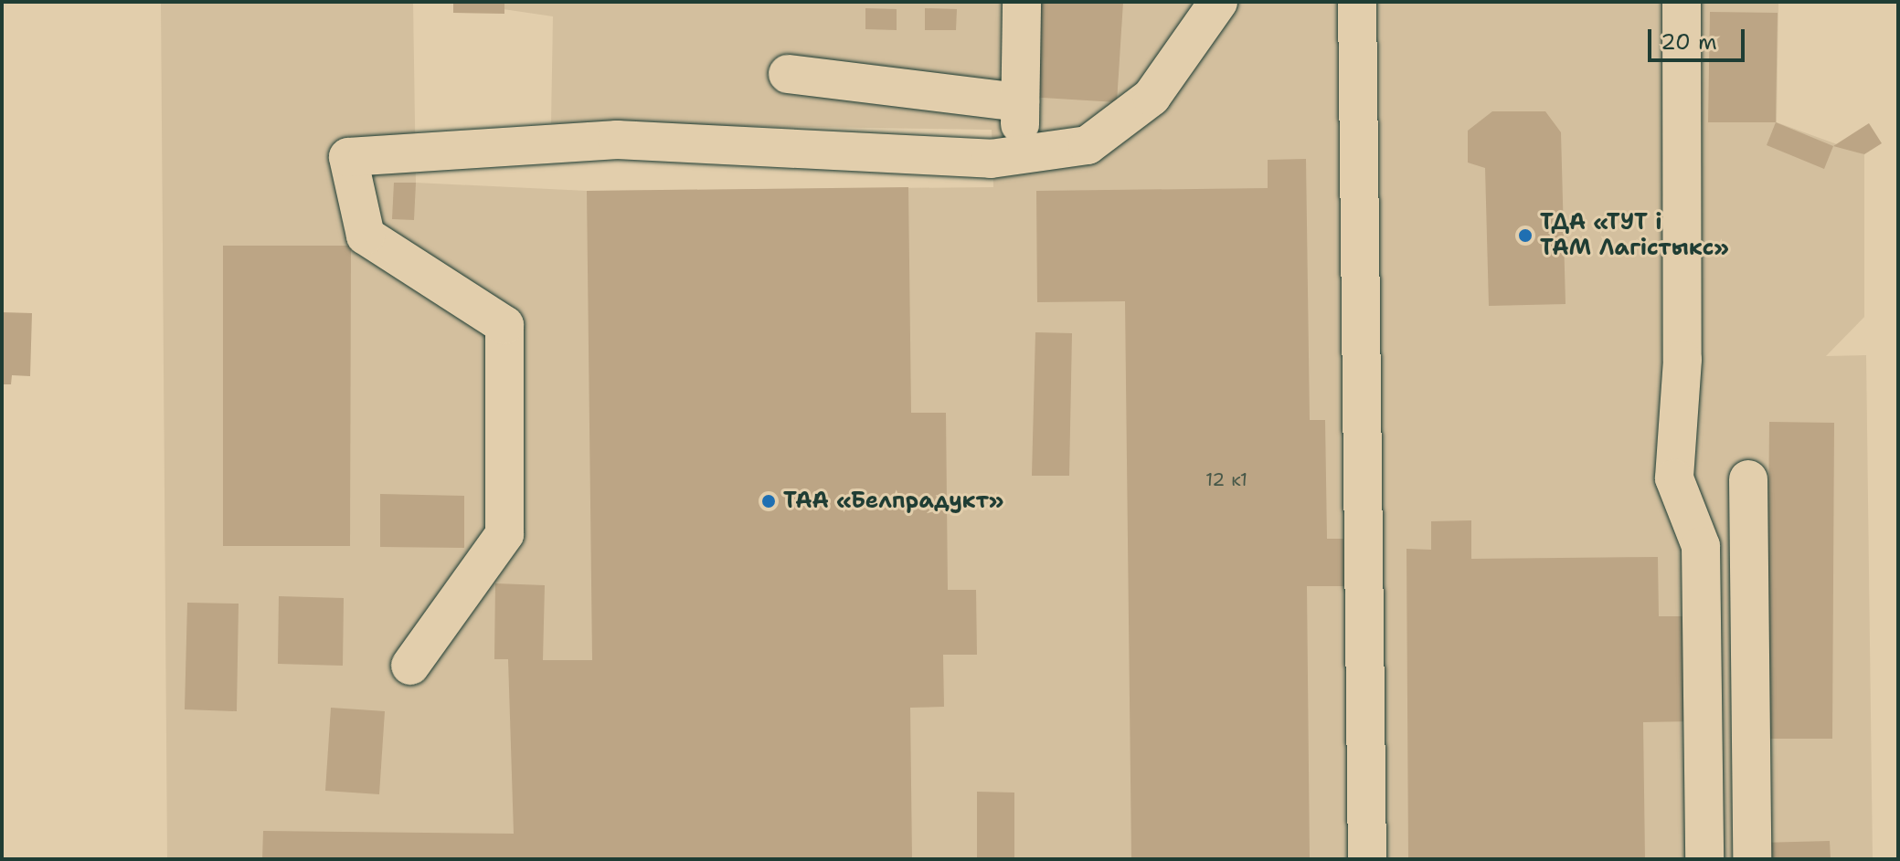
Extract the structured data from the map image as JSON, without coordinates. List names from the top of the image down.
{
  "places": ["ТДА «ТУТ і ТАМ Лагістыкс»", "ТАА «Белпрадукт»"],
  "house_numbers": ["12 к1"],
  "scale_bar": "20 m"
}
